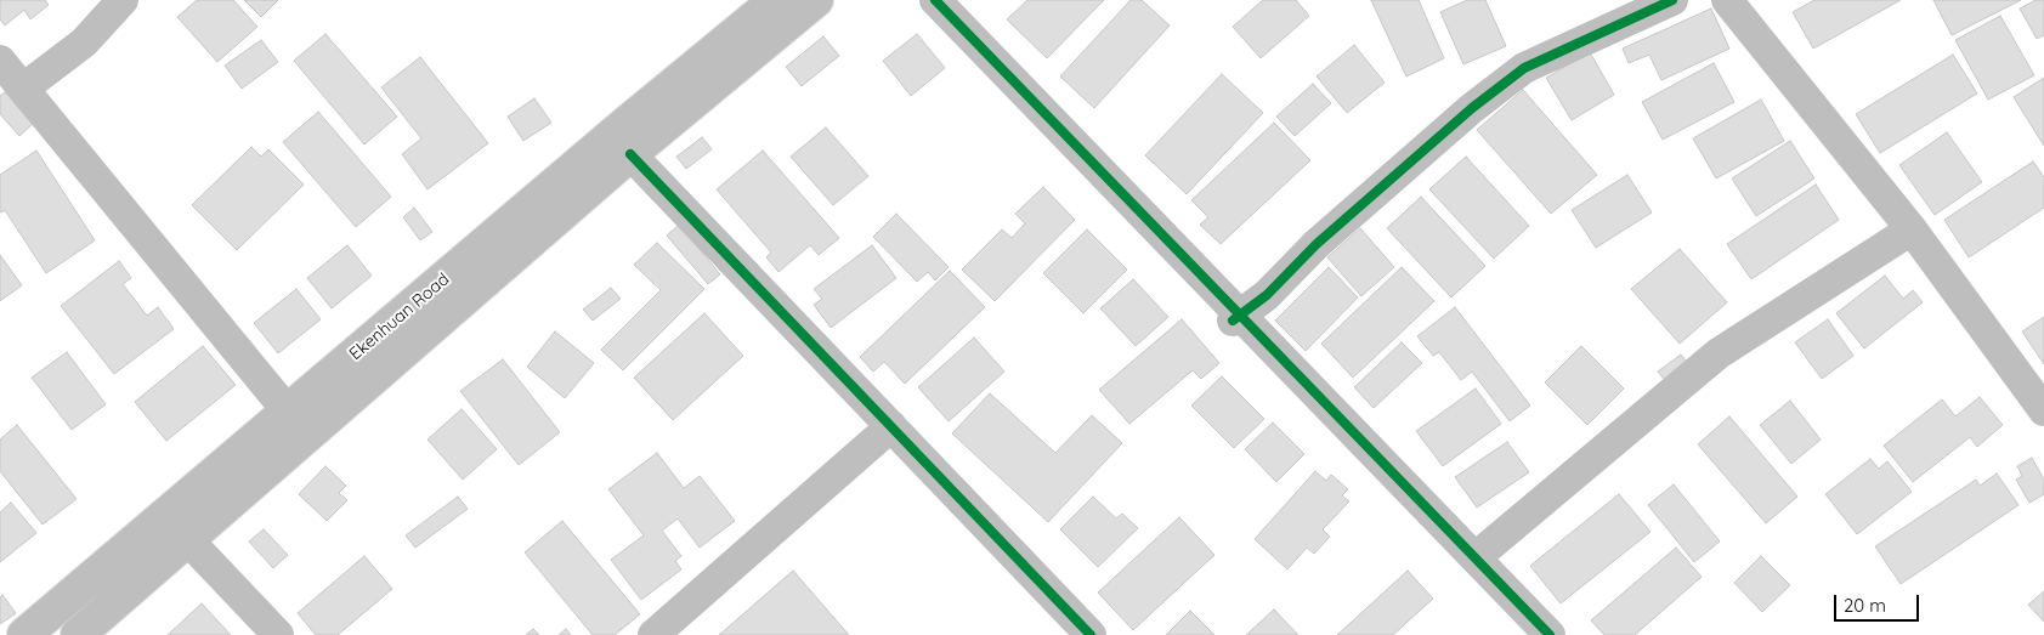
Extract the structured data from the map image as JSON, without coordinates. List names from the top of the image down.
{
  "streets": {
    "main road": ["Ekenhuan Road"]
  },
  "scale_bar": "20 m"
}
